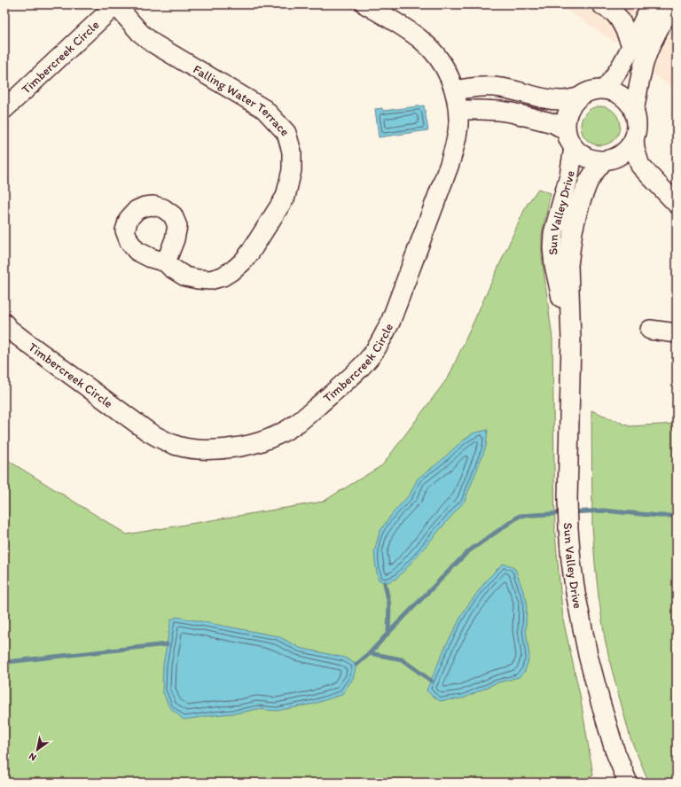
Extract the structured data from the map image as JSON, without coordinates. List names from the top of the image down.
{
  "streets": {
    "street": ["Timbercreek Circle", "Falling Water Terrace", "Sun Valley Drive"]
  },
  "crossings": [
    ["Timbercreek Circle", "Falling Water Terrace"]
  ],
  "north": "bottom left"
}
